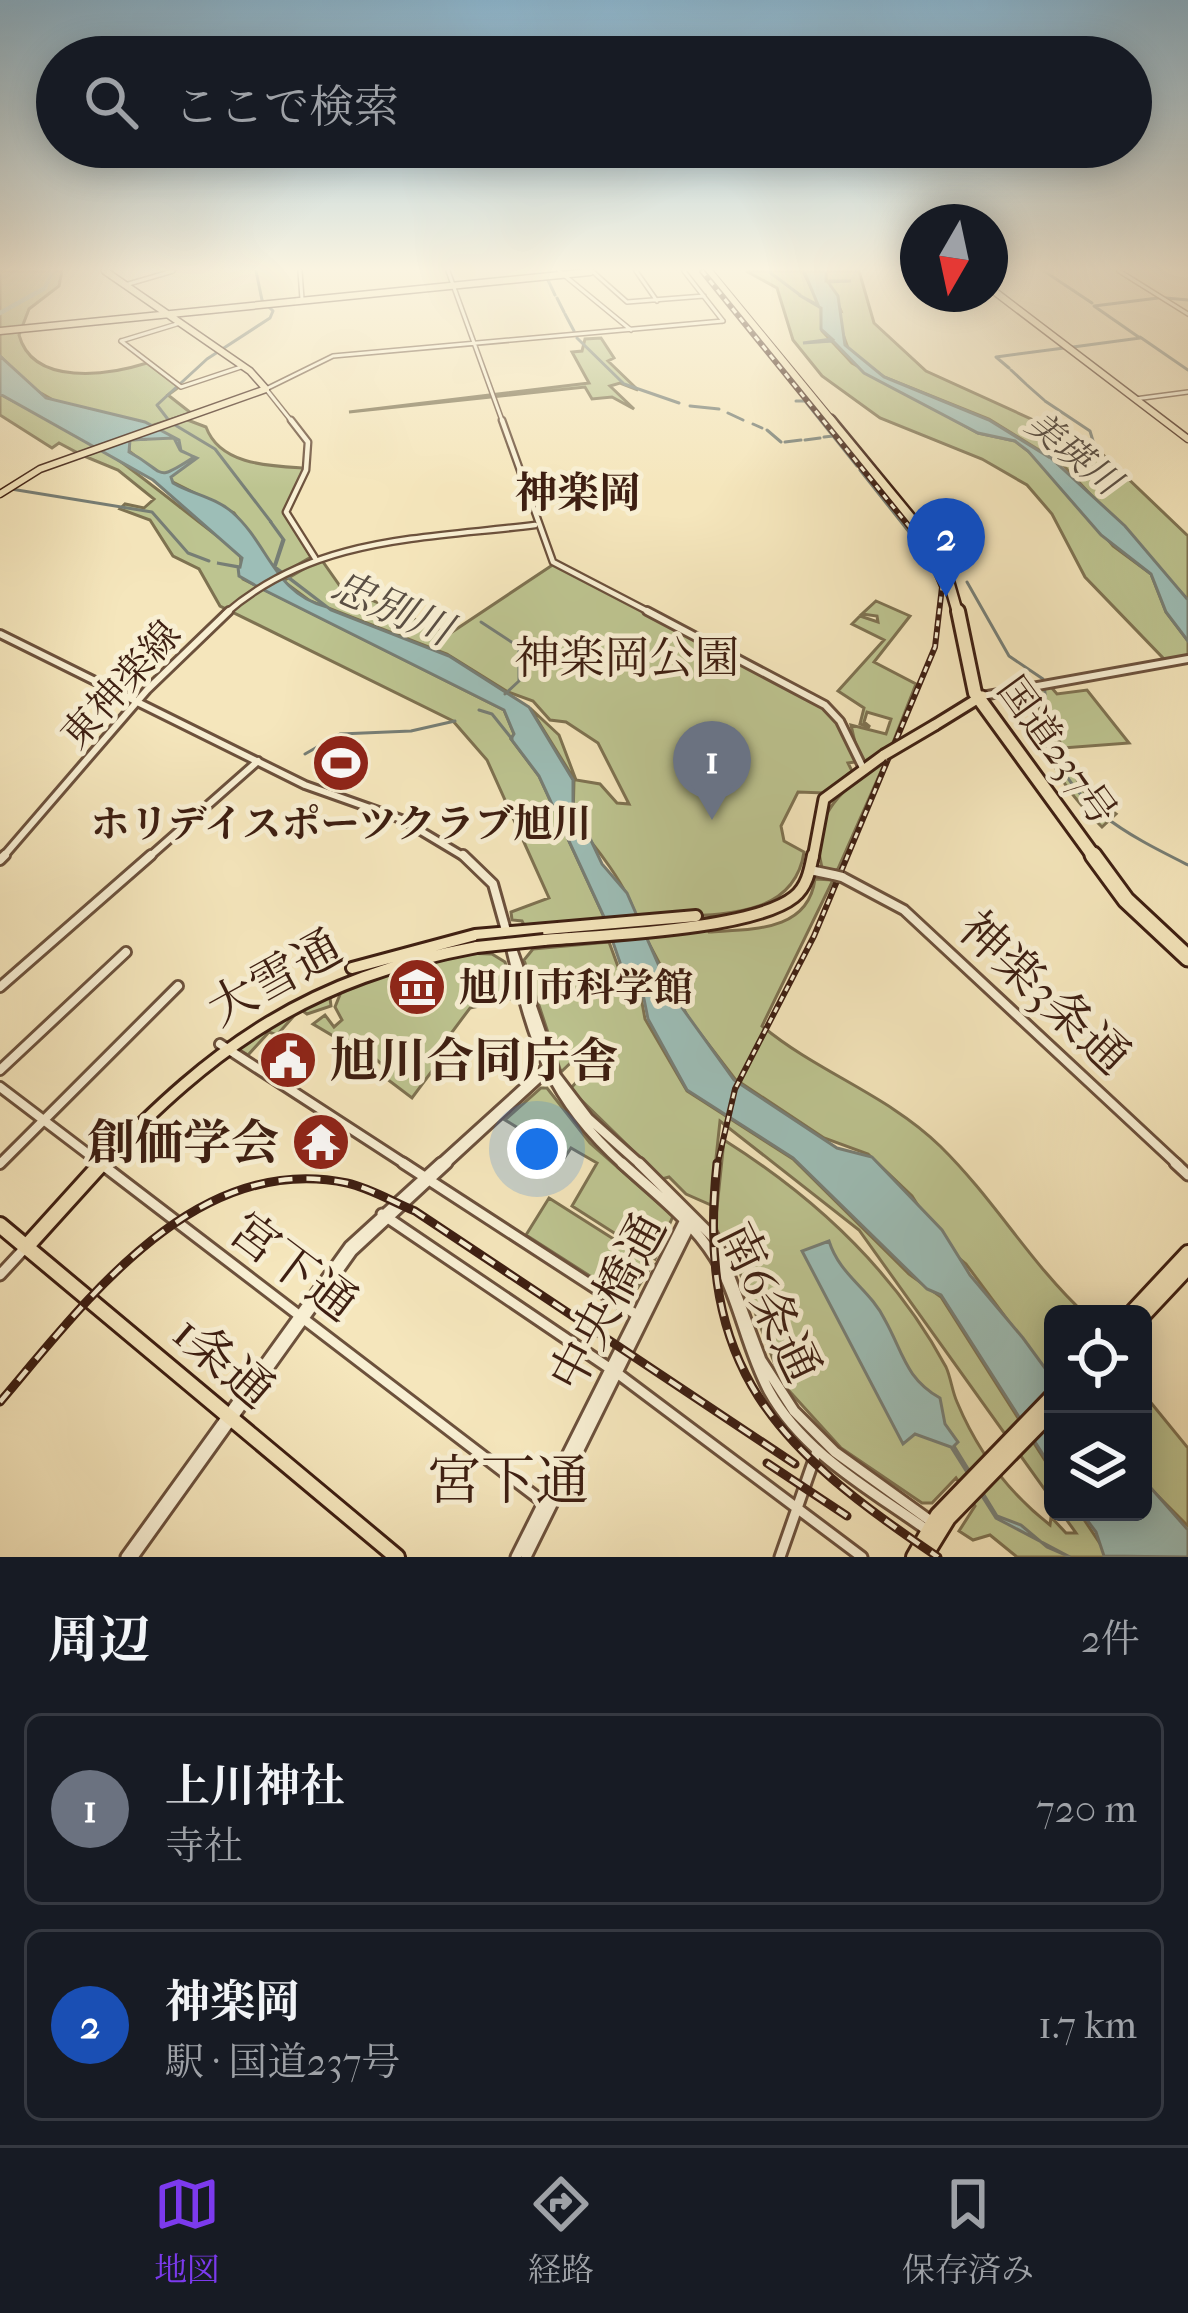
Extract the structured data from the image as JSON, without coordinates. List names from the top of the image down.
{
  "streets": {
    "highway": ["国道237号"],
    "main road": ["大雪通", "1条通"],
    "street": [
      "東神楽線",
      "神楽3条通",
      "宮下通",
      "中央橋通",
      "南6条通"
    ]
  },
  "crossings": [
    ["東神楽線", "南6条通"],
    ["大雪通", "宮下通"],
    ["大雪通", "1条通"],
    ["宮下通", "中央橋通"],
    ["中央橋通", "南6条通"]
  ],
  "districts": ["神楽岡", "神楽岡公園", "宮下通"],
  "water": ["美瑛川", "忠別川"],
  "places": {
    "sports": ["ホリデイスポーツクラブ旭川"],
    "museum": ["旭川市科学館"],
    "public building": ["旭川合同庁舎"],
    "temple": ["創価学会"]
  },
  "north": "bottom",
  "page": {
    "search": "ここで検索",
    "pins": ["2", "1"],
    "heading": ["周辺", "2件"],
    "list": [
      {
        "mark": "1",
        "name": "上川神社",
        "note": "寺社",
        "value": "720 m"
      },
      {
        "mark": "2",
        "name": "神楽岡",
        "note": "駅 · 国道237号",
        "value": "1.7 km"
      }
    ],
    "nav": ["地図", "経路", "保存済み"]
  }
}
